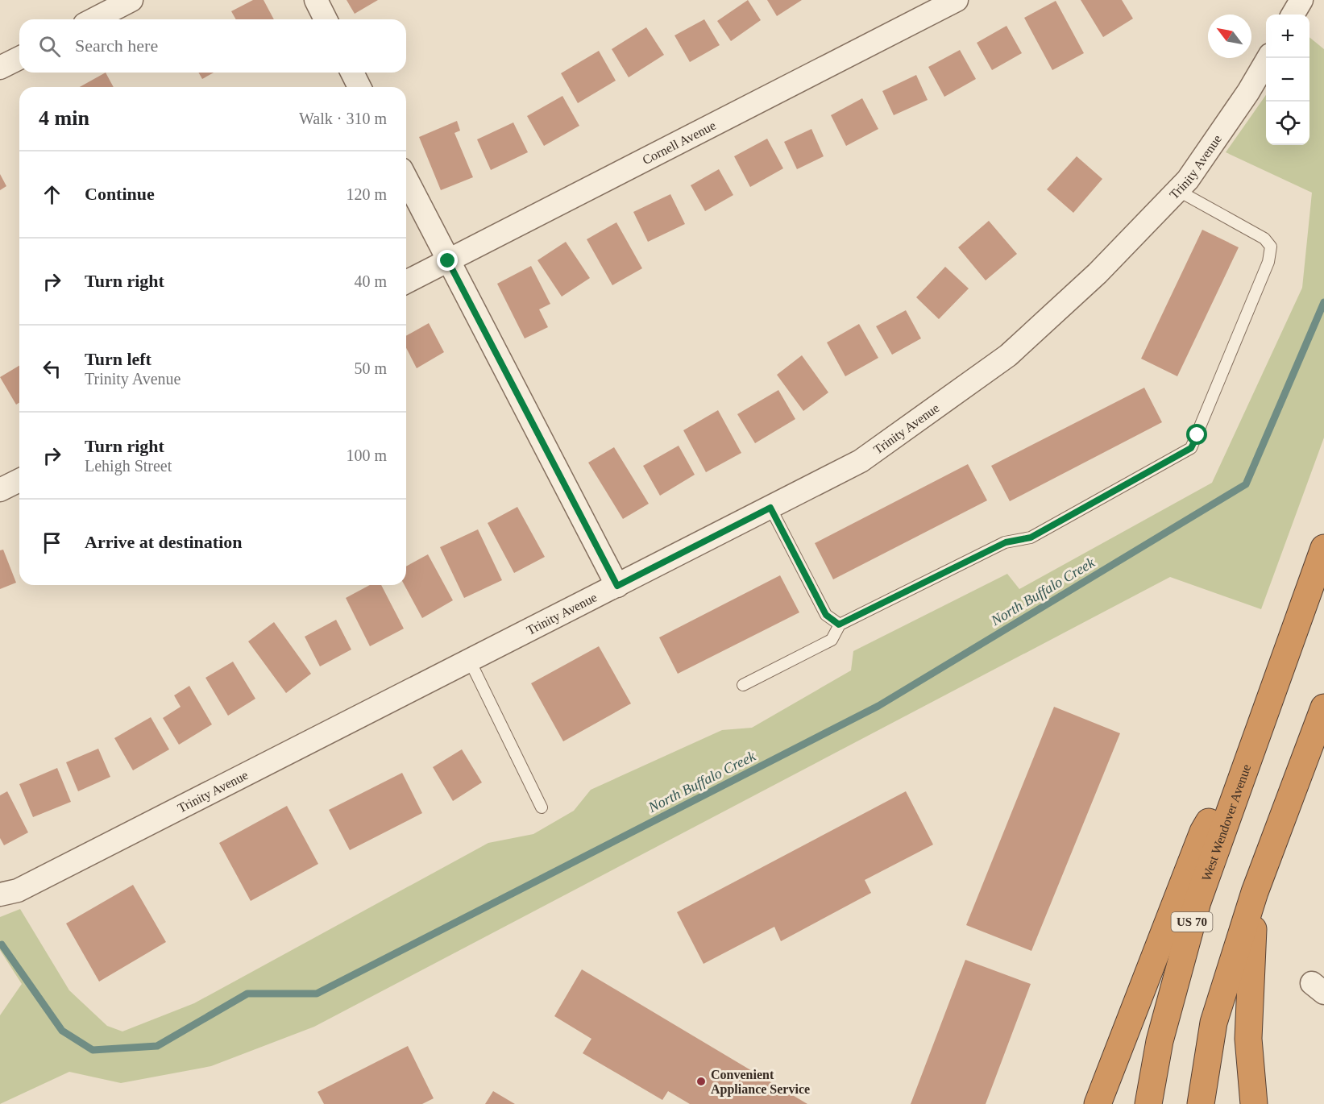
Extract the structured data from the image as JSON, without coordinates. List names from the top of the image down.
{
  "streets": {
    "highway": ["West Wendover Avenue", "US 70"],
    "street": ["Cornell Avenue", "Trinity Avenue"]
  },
  "water": ["North Buffalo Creek"],
  "places": ["Convenient Appliance Service"],
  "north": "top left",
  "page": {
    "map_buttons": ["+", "−"],
    "search": "Search here",
    "heading": ["4 min", "Walk · 310 m"],
    "list": [
      ["Continue", "120 m"],
      ["Turn right", "40 m"],
      ["Turn left", "Trinity Avenue", "50 m"],
      ["Turn right", "Lehigh Street", "100 m"],
      "Arrive at destination"
    ]
  }
}
